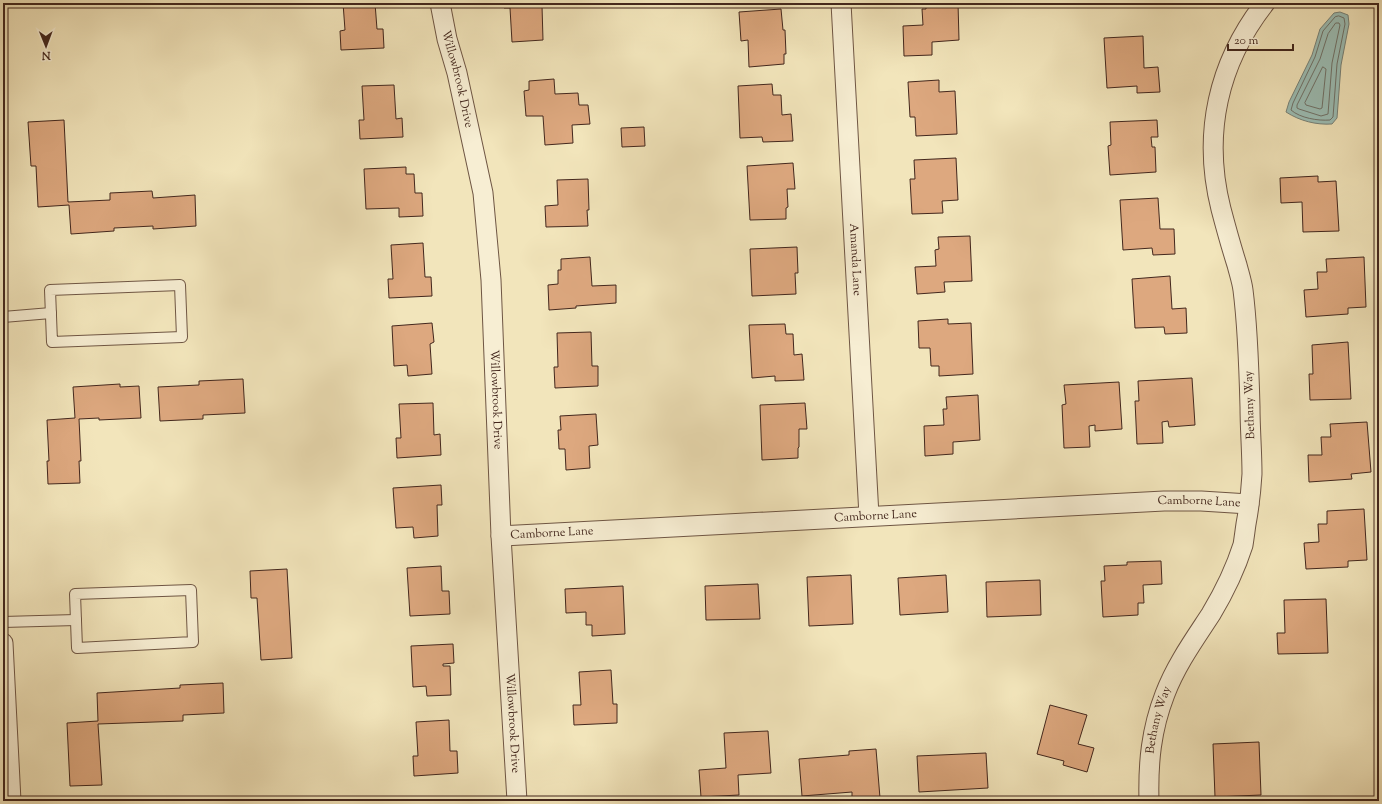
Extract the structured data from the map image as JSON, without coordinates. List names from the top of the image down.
{
  "streets": {
    "street": [
      "Willowbrook Drive",
      "Amanda Lane",
      "Bethany Way",
      "Camborne Lane"
    ]
  },
  "crossings": [
    ["Willowbrook Drive", "Camborne Lane"],
    ["Amanda Lane", "Camborne Lane"],
    ["Bethany Way", "Camborne Lane"]
  ],
  "scale_bar": "20 m",
  "north": "bottom"
}
